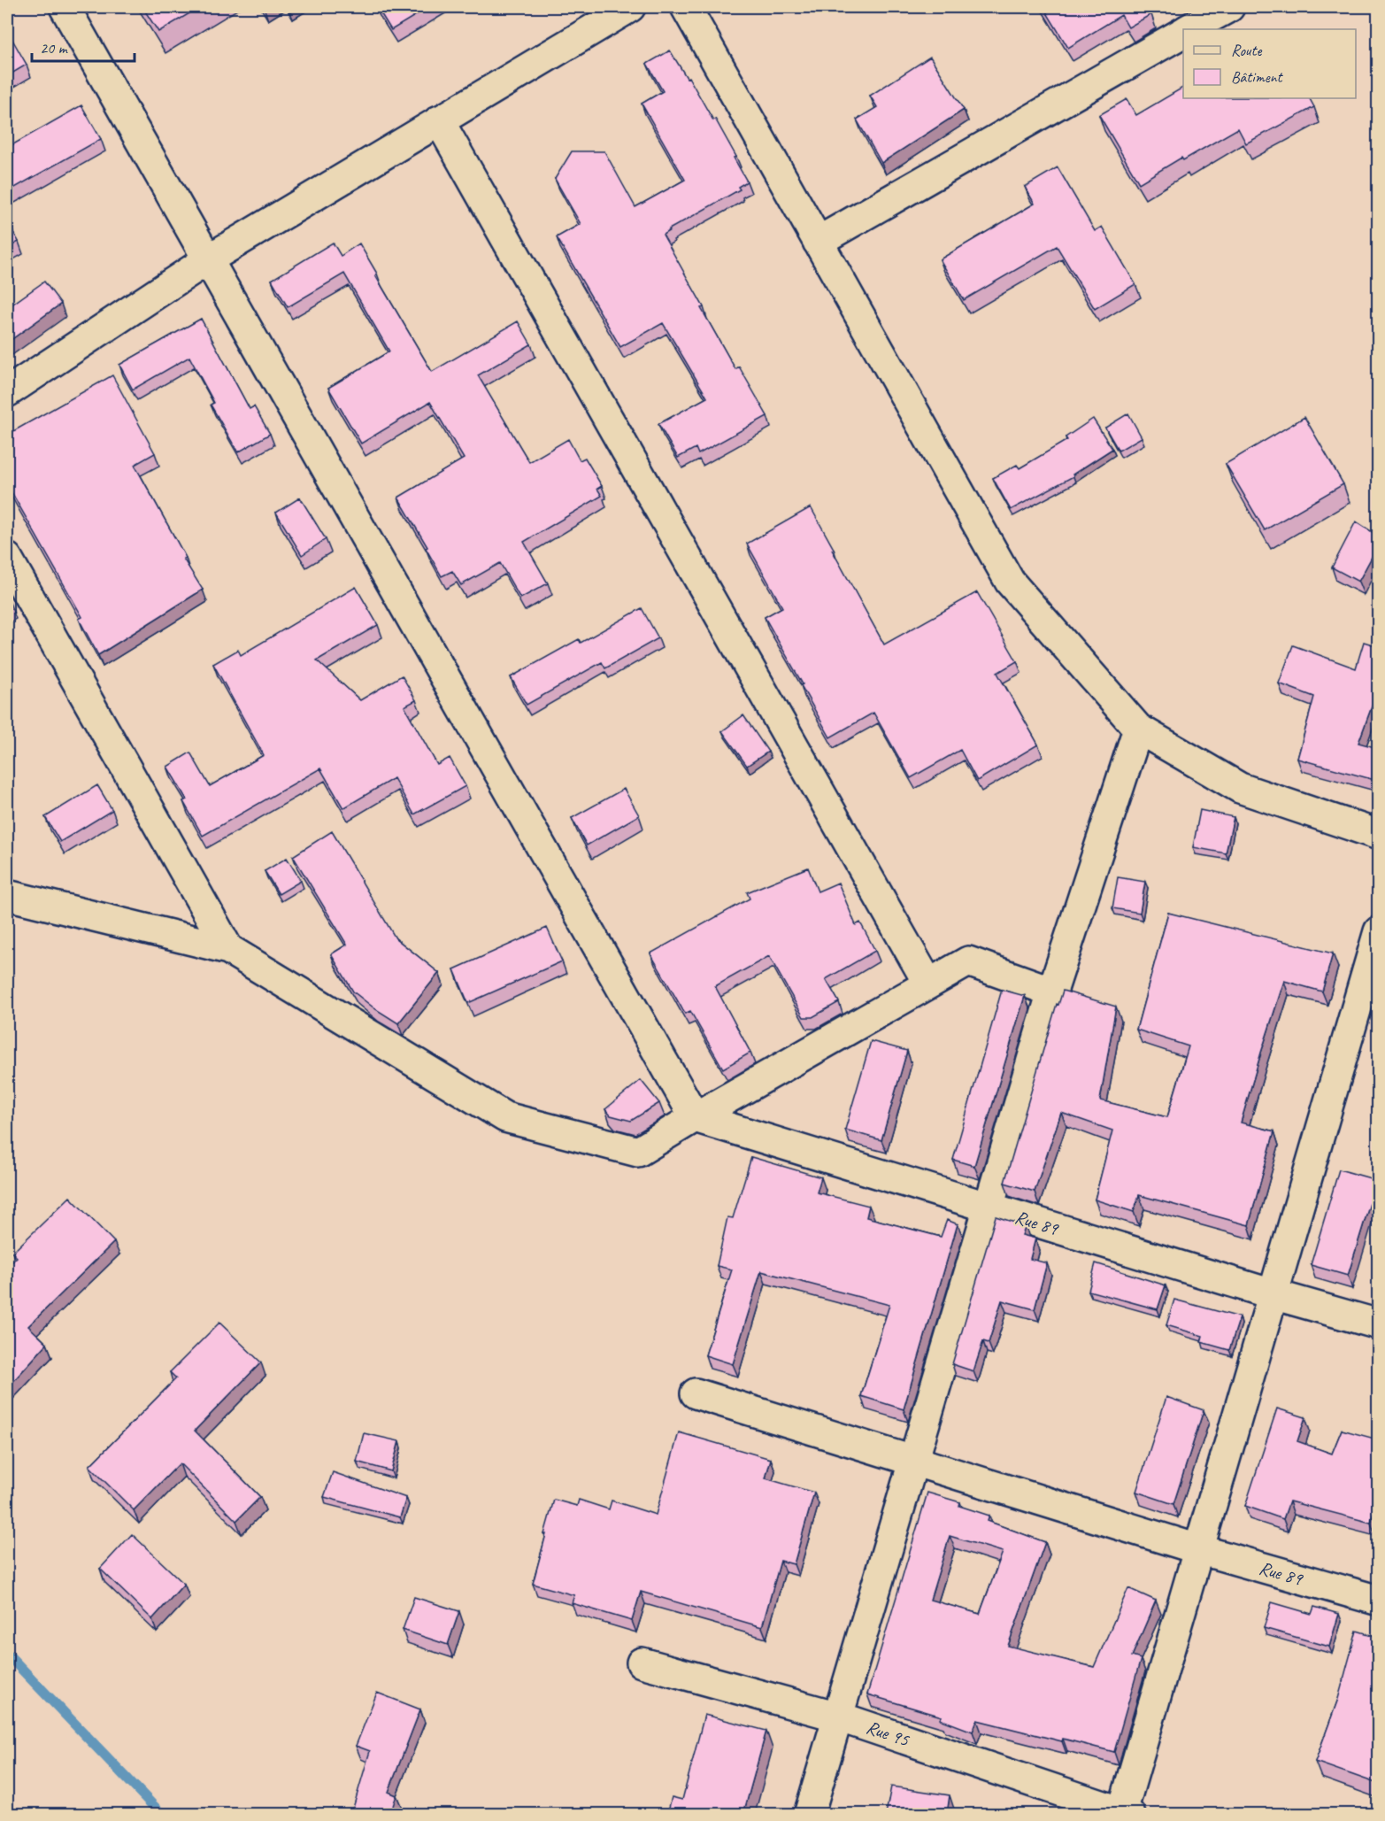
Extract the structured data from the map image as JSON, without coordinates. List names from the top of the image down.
{
  "streets": {
    "street": ["Rue 89", "Rue 95"]
  },
  "legend": ["Route", "Bâtiment"],
  "scale_bar": "20 m"
}
